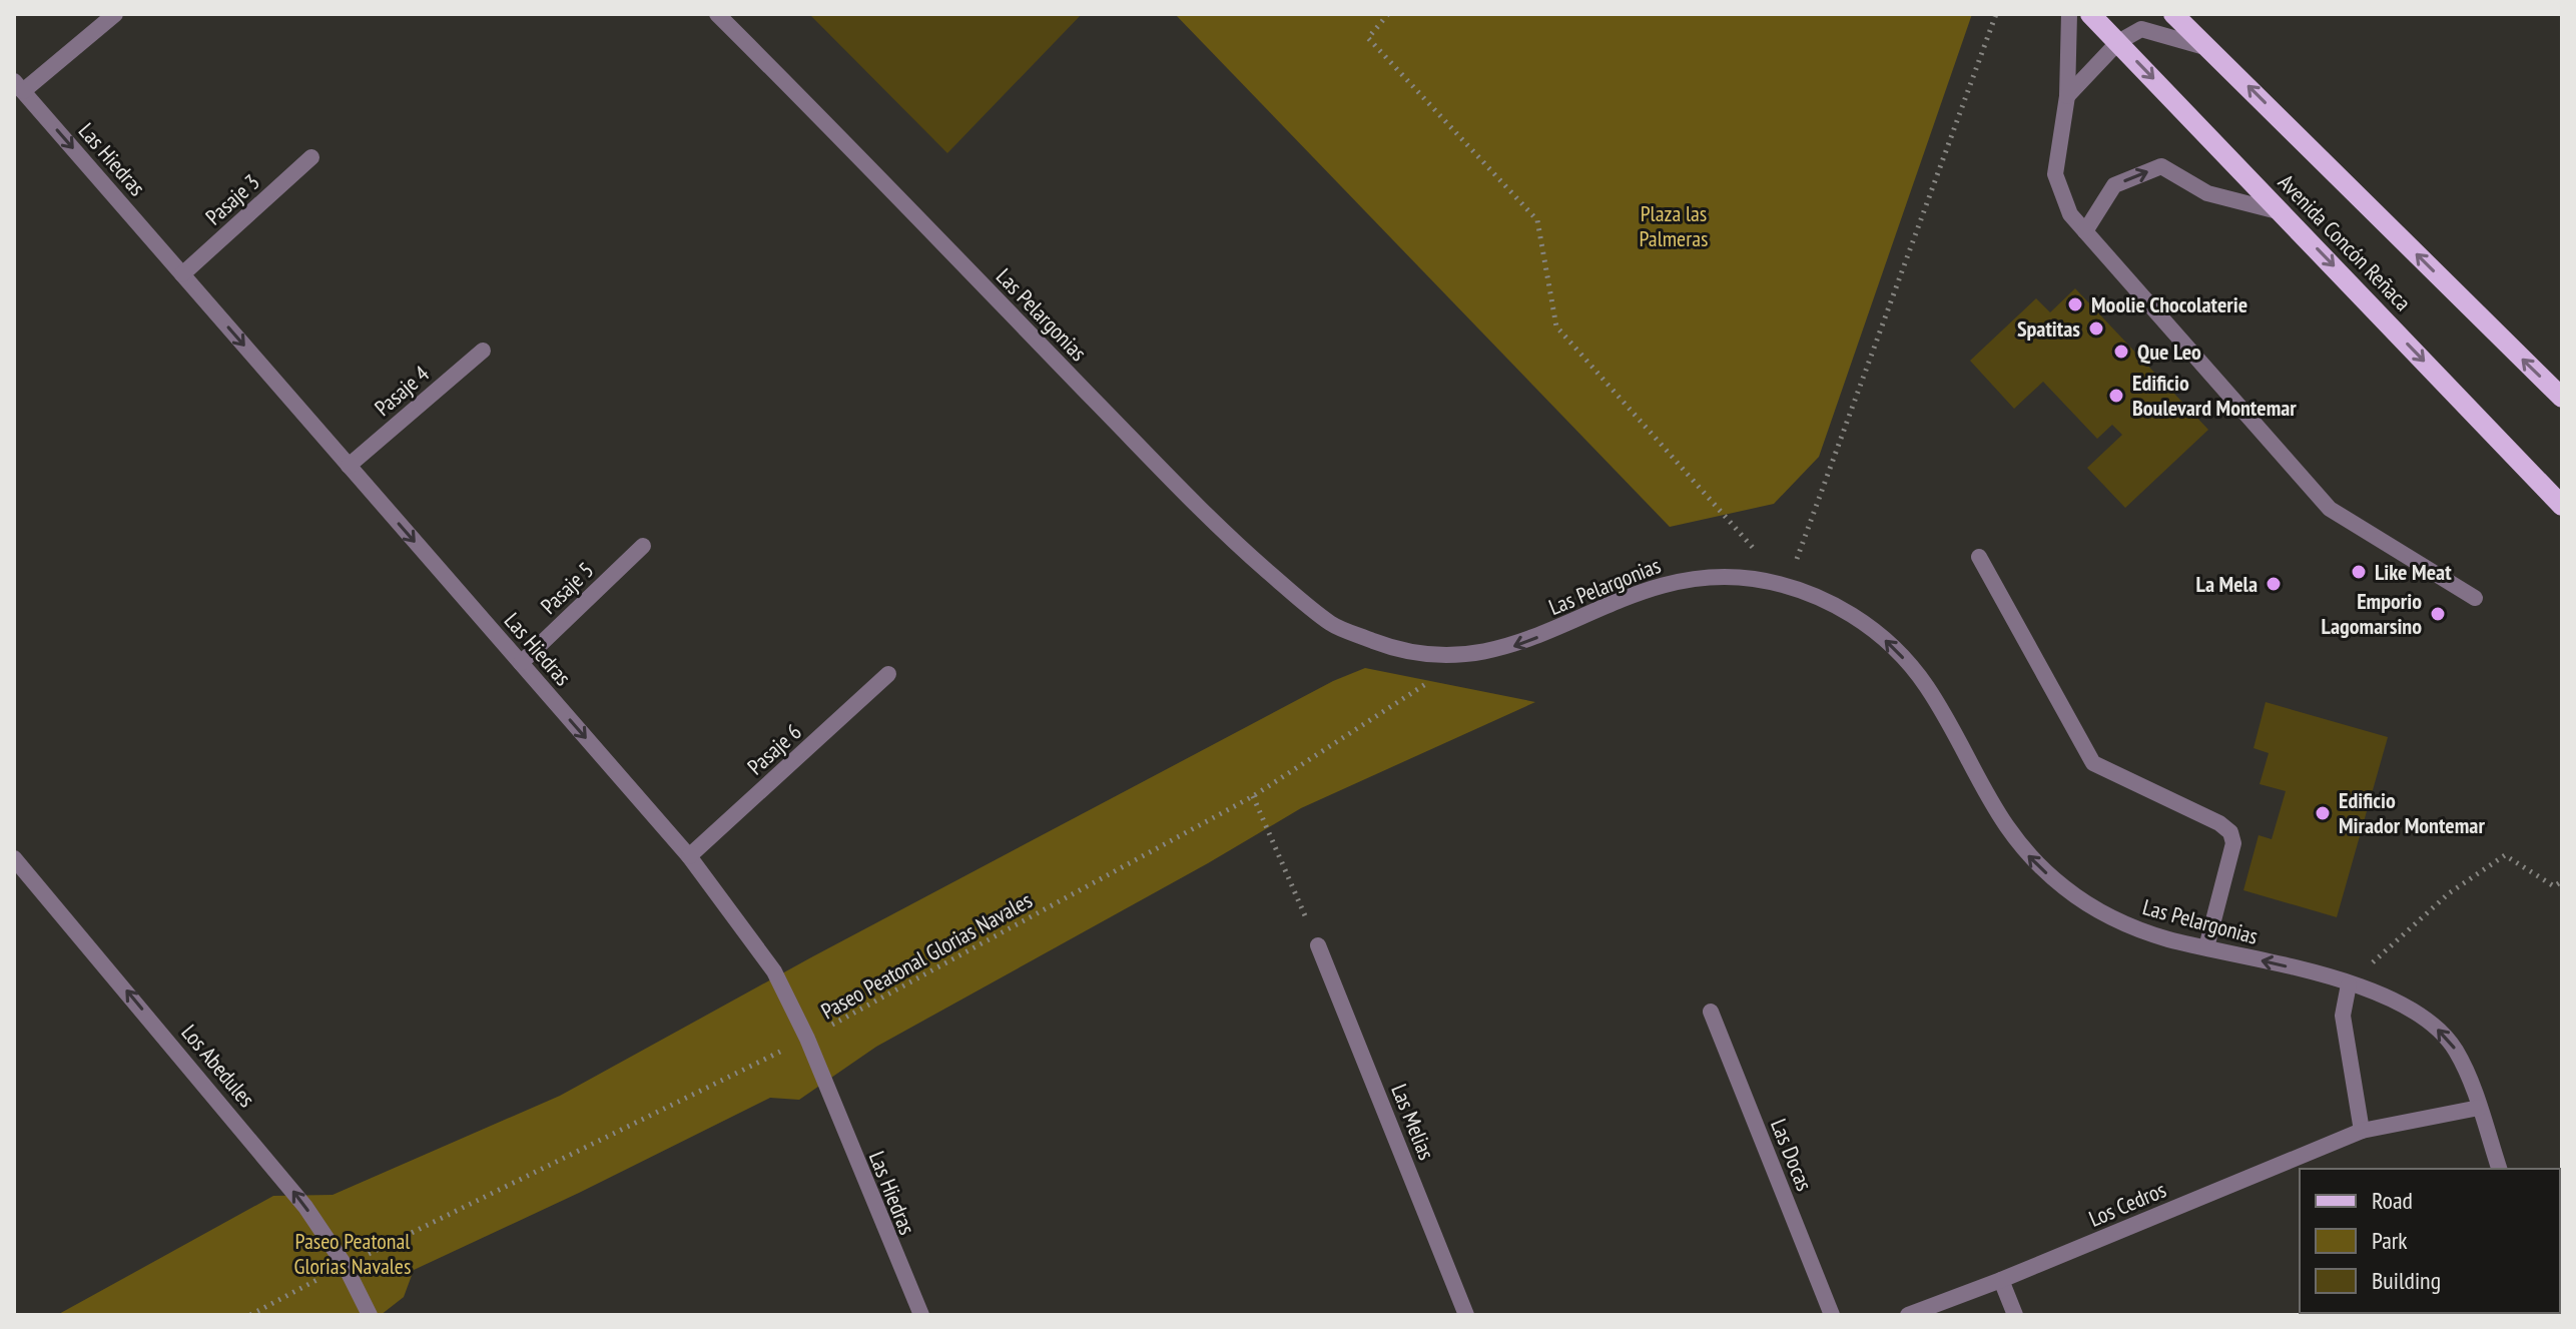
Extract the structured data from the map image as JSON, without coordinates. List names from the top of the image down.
{
  "streets": {
    "main road": ["Avenida Concón Reñaca"],
    "street": [
      "Las Hiedras",
      "Pasaje 3",
      "Las Pelargonias",
      "Pasaje 4",
      "Pasaje 5",
      "Pasaje 6",
      "Los Abedules",
      "Las Melias",
      "Las Docas",
      "Los Cedros"
    ],
    "path": ["Paseo Peatonal Glorias Navales"]
  },
  "crossings": [
    ["Las Hiedras", "Pasaje 3"],
    ["Las Hiedras", "Pasaje 4"],
    ["Las Hiedras", "Pasaje 5"],
    ["Las Hiedras", "Pasaje 6"],
    ["Las Hiedras", "Paseo Peatonal Glorias Navales"],
    ["Las Pelargonias", "Paseo Peatonal Glorias Navales"],
    ["Las Pelargonias", "Los Cedros"],
    ["Paseo Peatonal Glorias Navales", "Los Abedules"]
  ],
  "one_way": ["Las Hiedras", "Las Pelargonias", "Los Abedules"],
  "parks": ["Plaza las Palmeras", "Paseo Peatonal Glorias Navales"],
  "places": [
    "Moolie Chocolaterie",
    "Spatitas",
    "Que Leo",
    "Edificio Boulevard Montemar",
    "Like Meat",
    "La Mela",
    "Emporio Lagomarsino",
    "Edificio Mirador Montemar"
  ],
  "legend": ["Road", "Park", "Building"]
}
